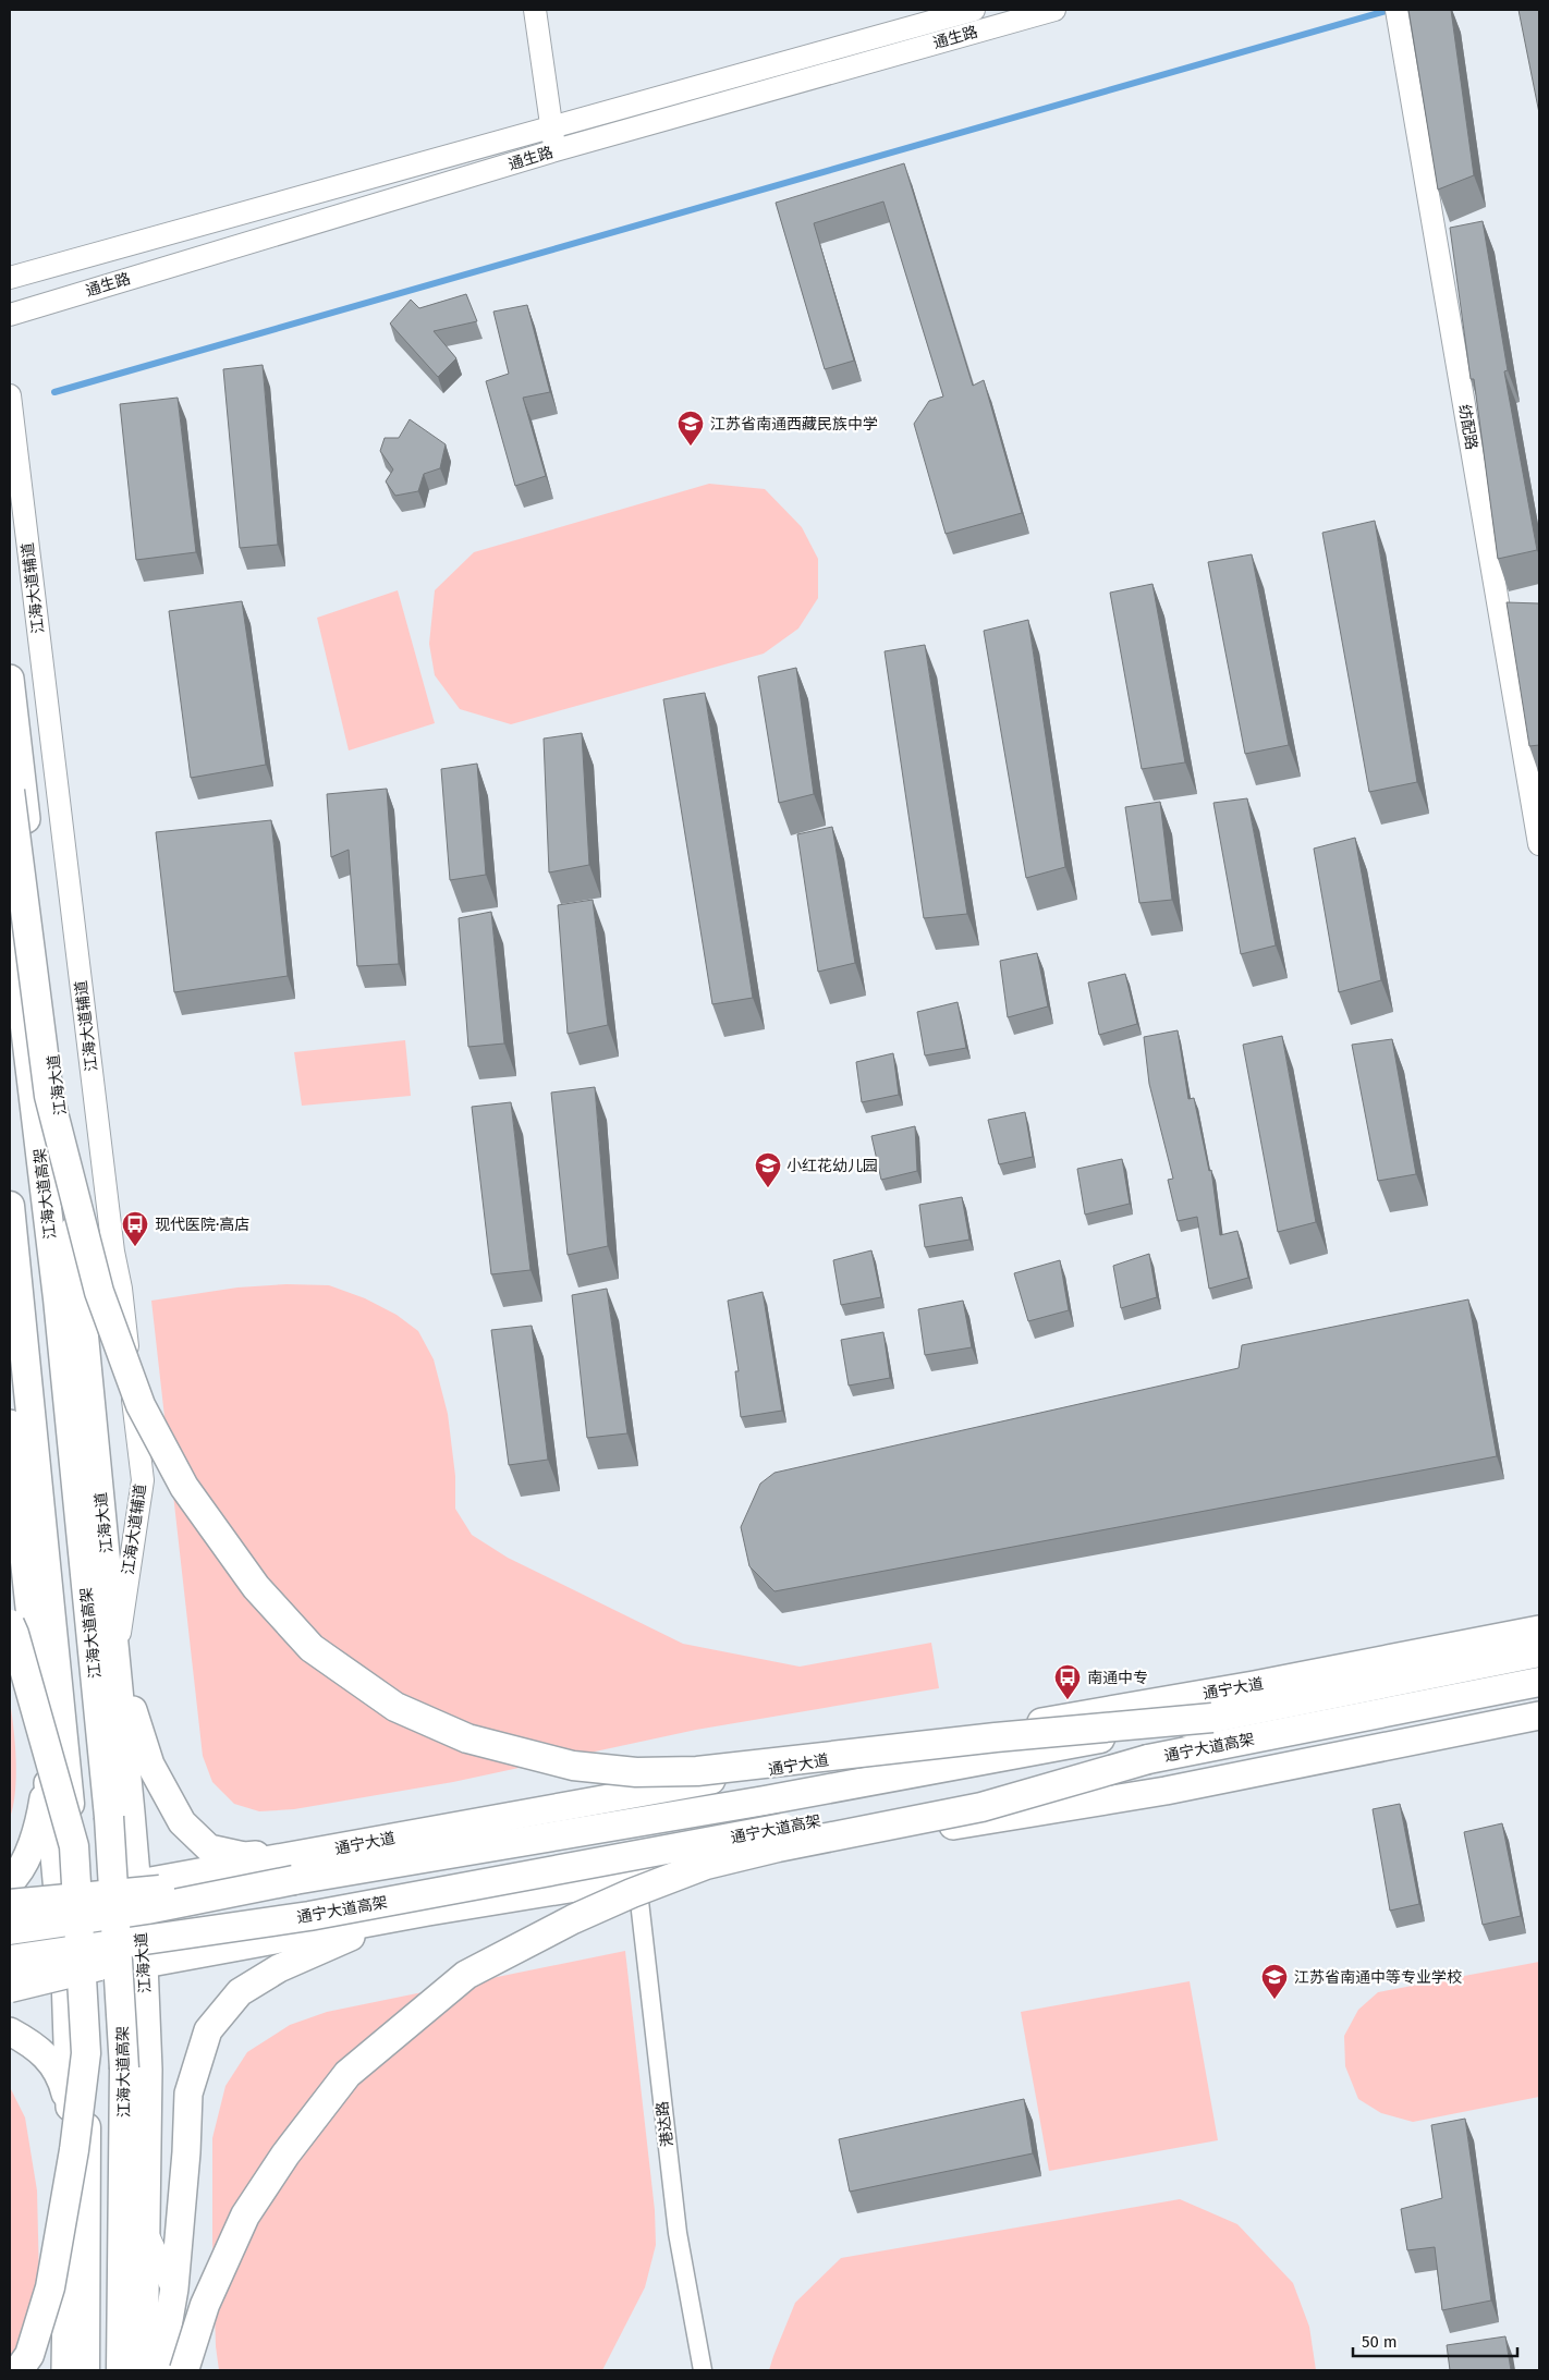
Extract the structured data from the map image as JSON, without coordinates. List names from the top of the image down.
{
  "streets": {
    "highway": ["江海大道高架", "通宁大道高架"],
    "main road": ["江海大道", "通宁大道"],
    "street": [
      "通生路",
      "纺配路",
      "江海大道辅道",
      "港达路"
    ]
  },
  "crossings": [
    ["江海大道辅道", "江海大道"],
    ["江海大道", "通宁大道"]
  ],
  "places": {
    "school or university": ["江苏省南通西藏民族中学", "小红花幼儿园", "江苏省南通中等专业学校"],
    "bus stop": ["现代医院·高店", "南通中专"]
  },
  "scale_bar": "50 m"
}
